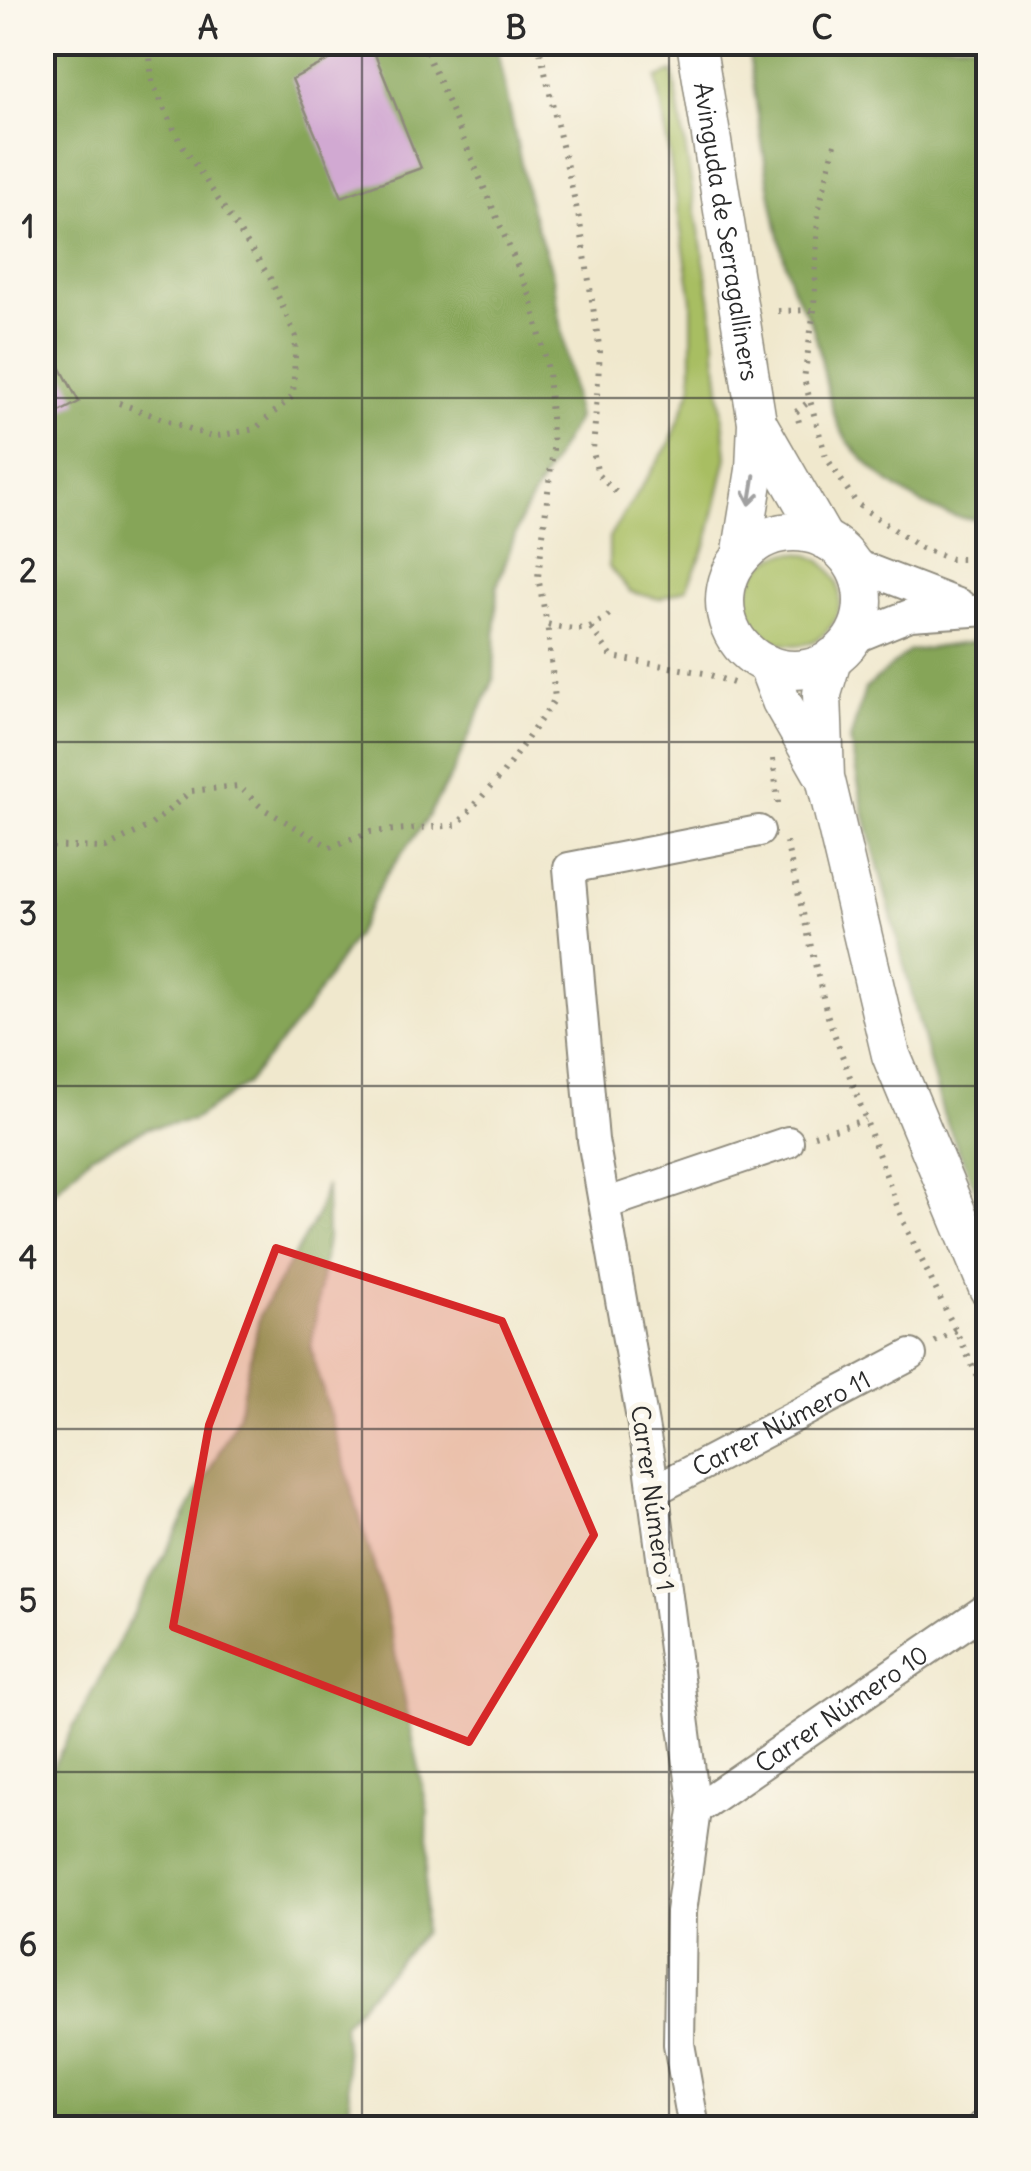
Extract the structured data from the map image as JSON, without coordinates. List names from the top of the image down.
{
  "streets": {
    "street": [
      "Avinguda de Serragalliners",
      "Carrer Número 11",
      "Carrer Número 1",
      "Carrer Número 10"
    ]
  },
  "crossings": [
    ["Carrer Número 11", "Carrer Número 1"],
    ["Carrer Número 1", "Carrer Número 10"]
  ],
  "grid": {
    "columns": ["A", "B", "C"],
    "rows": [
      "1",
      "2",
      "3",
      "4",
      "5",
      "6"
    ]
  }
}
